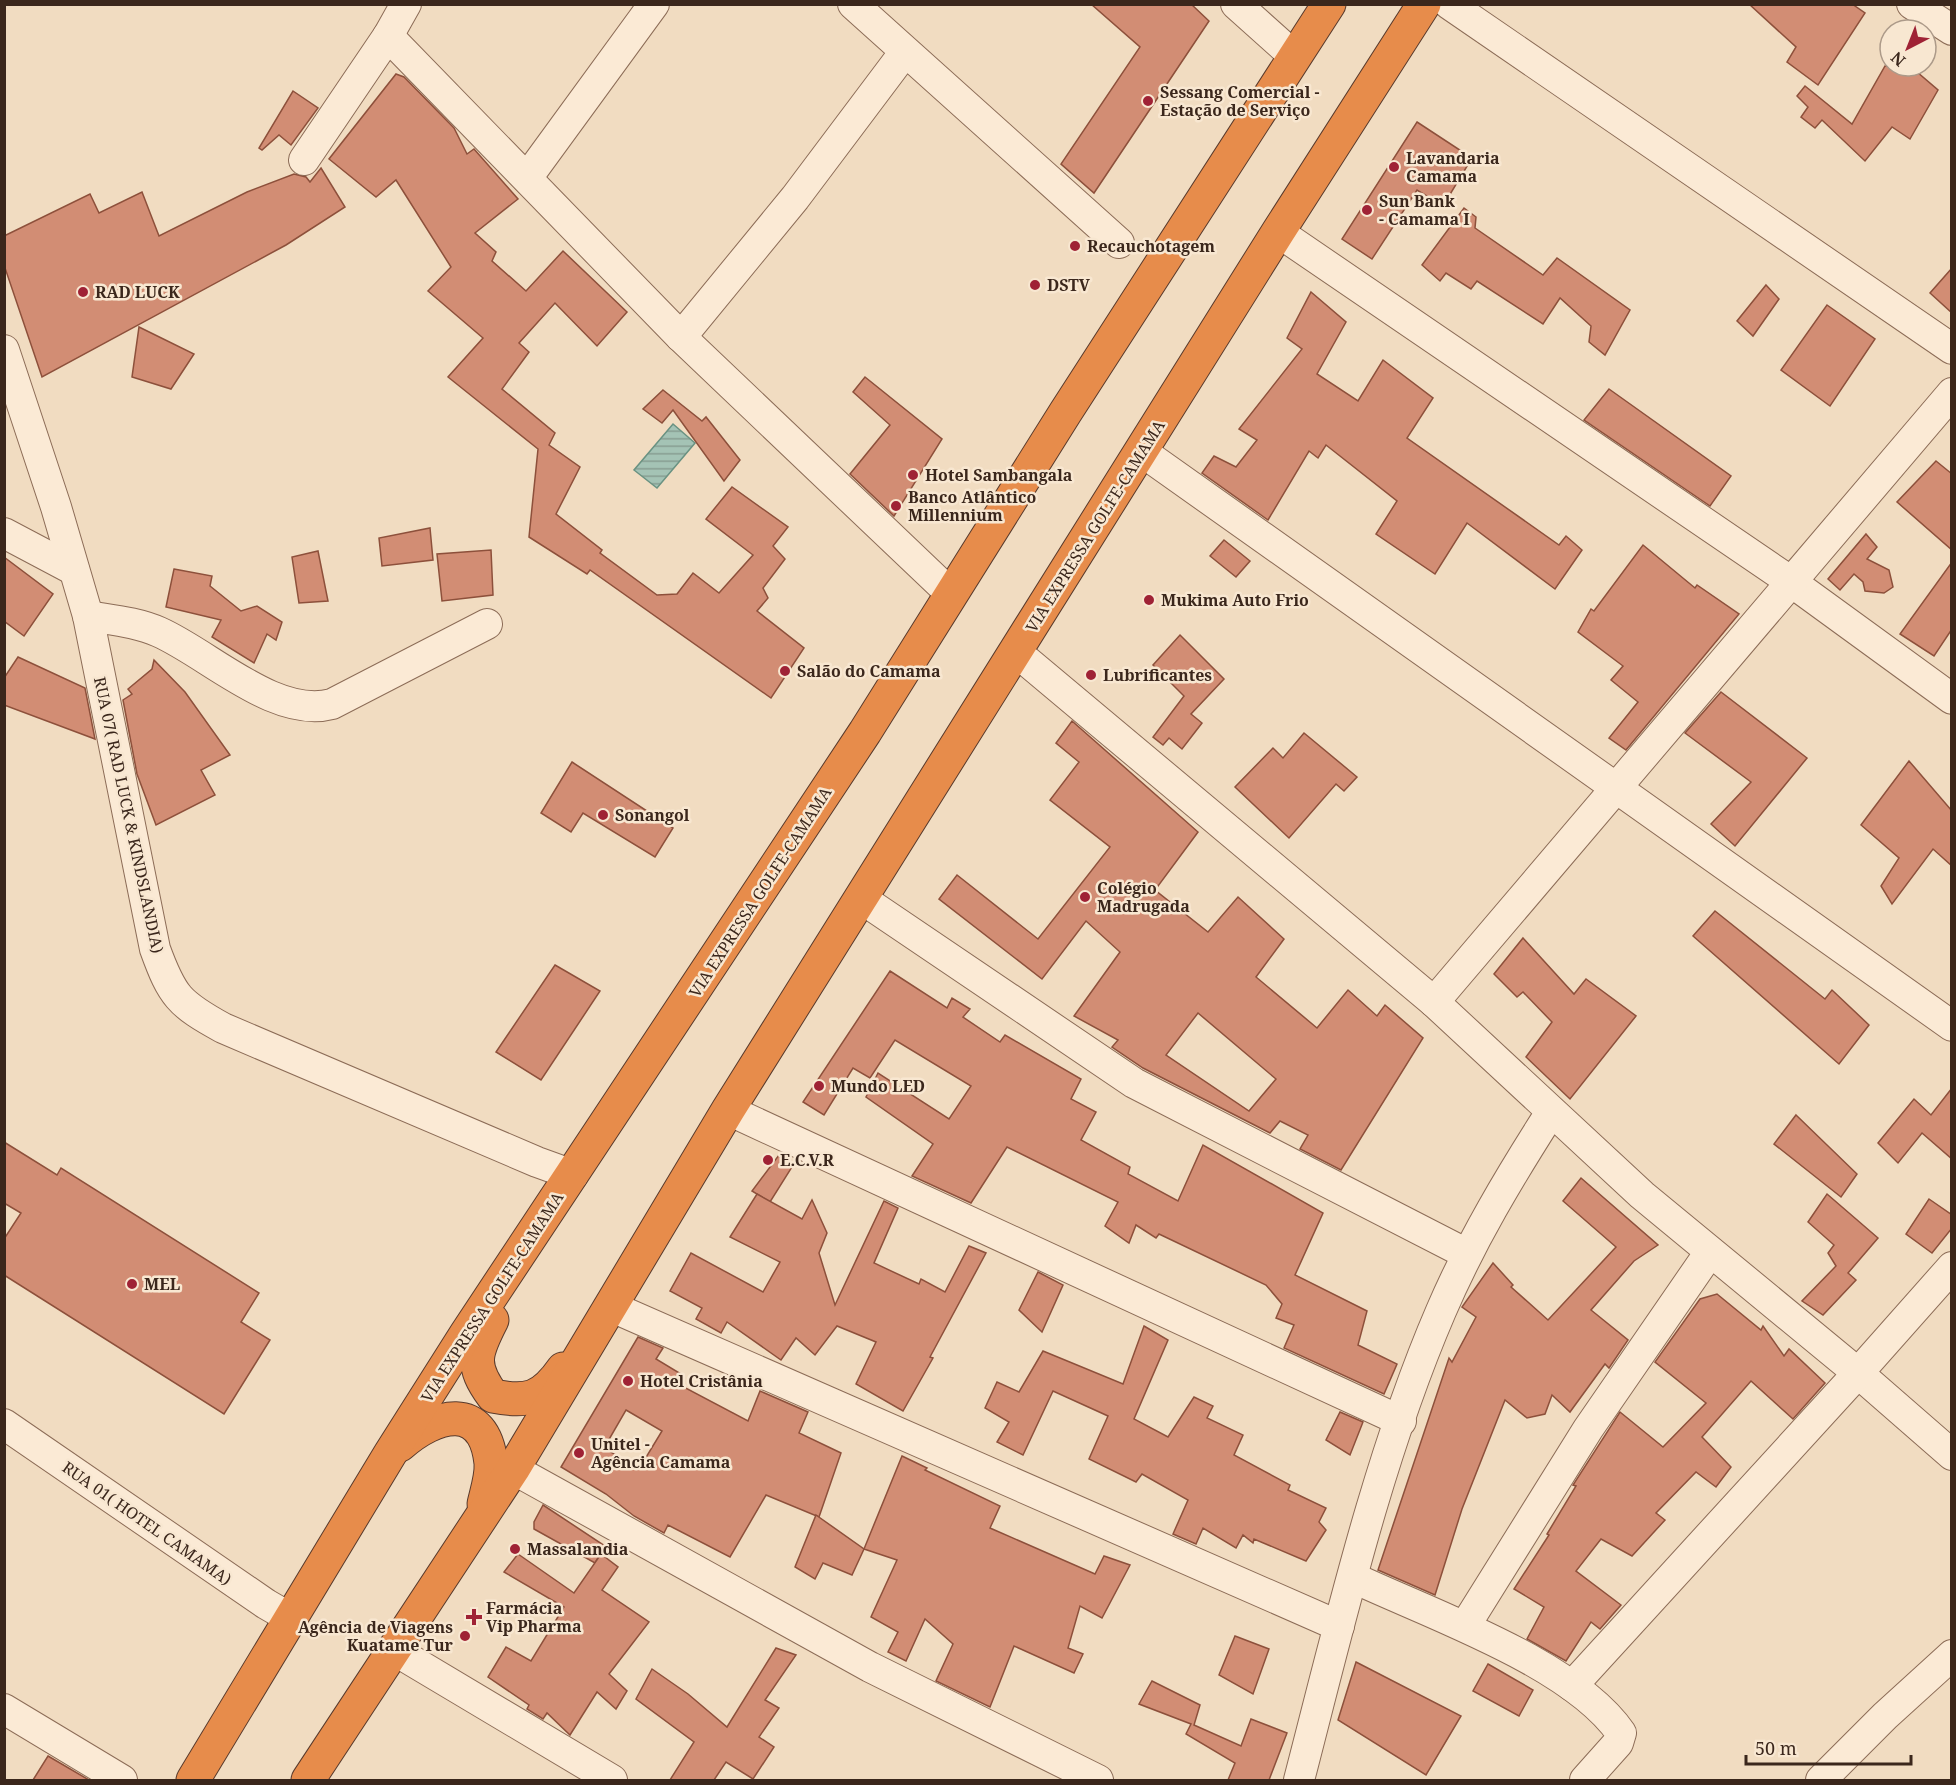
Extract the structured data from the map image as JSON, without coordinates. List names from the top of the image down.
{
  "streets": {
    "highway": ["VIA EXPRESSA GOLFE-CAMAMA"],
    "street": ["RUA 07( RAD LUCK & KINDSLANDIA)", "RUA 01( HOTEL CAMAMA)"]
  },
  "crossings": [
    ["VIA EXPRESSA GOLFE-CAMAMA", "RUA 07( RAD LUCK & KINDSLANDIA)"],
    ["VIA EXPRESSA GOLFE-CAMAMA", "RUA 01( HOTEL CAMAMA)"]
  ],
  "places": {
    "other": [
      "Sessang Comercial - Estação de Serviço",
      "Lavandaria Camama",
      "Sun Bank - Camama I",
      "Recauchotagem",
      "DSTV",
      "RAD LUCK",
      "Hotel Sambangala",
      "Banco Atlântico Millennium",
      "Mukima Auto Frio",
      "Salão do Camama",
      "Lubrificantes",
      "Sonangol",
      "Colégio Madrugada",
      "Mundo LED",
      "E.C.V.R",
      "MEL",
      "Hotel Cristânia",
      "Unitel - Agência Camama",
      "Massalandia",
      "Agência de Viagens Kuatame Tur"
    ],
    "health": ["Farmácia Vip Pharma"]
  },
  "scale_bar": "50 m",
  "north": "bottom left"
}
